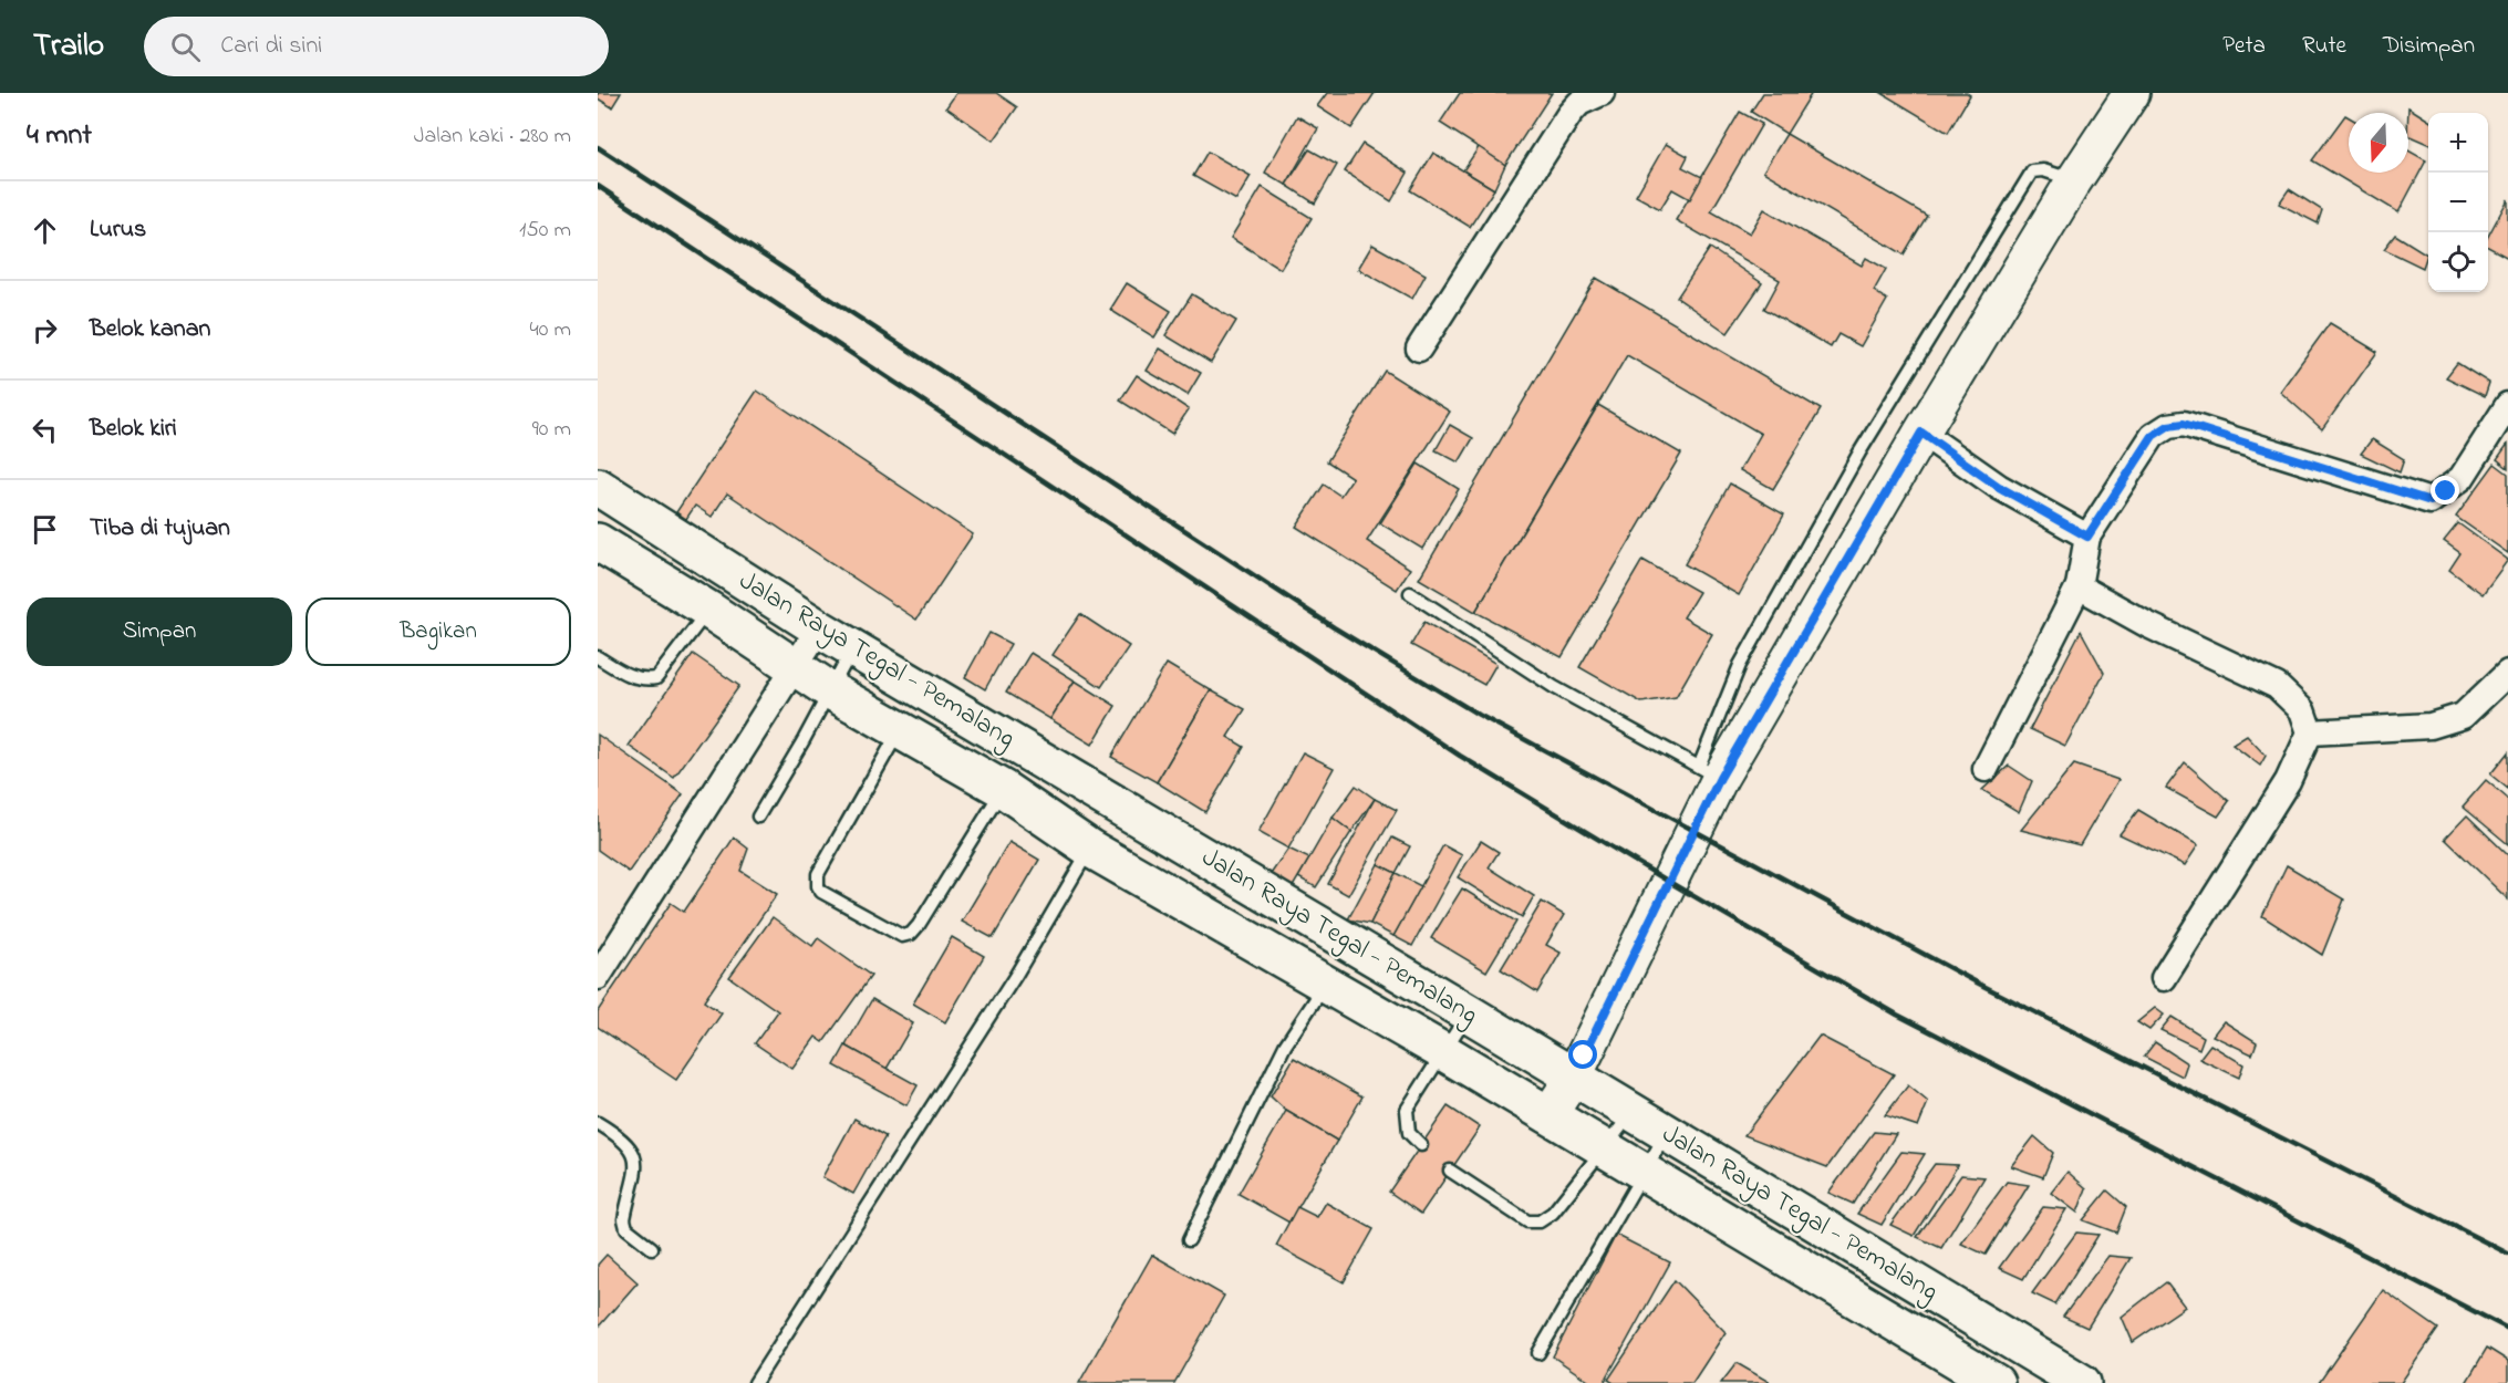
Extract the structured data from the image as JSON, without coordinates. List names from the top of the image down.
{
  "streets": {
    "highway": ["Jalan Raya Tegal - Pemalang"]
  },
  "north": "bottom",
  "page": {
    "header": "Trailo",
    "search": "Cari di sini",
    "nav": ["Peta", "Rute", "Disimpan"],
    "heading": ["4 mnt", "Jalan kaki · 280 m"],
    "map_buttons": ["+", "−"],
    "list": [
      ["Lurus", "150 m"],
      ["Belok kanan", "40 m"],
      ["Belok kiri", "90 m"],
      "Tiba di tujuan"
    ],
    "buttons": ["Simpan", "Bagikan"]
  }
}
